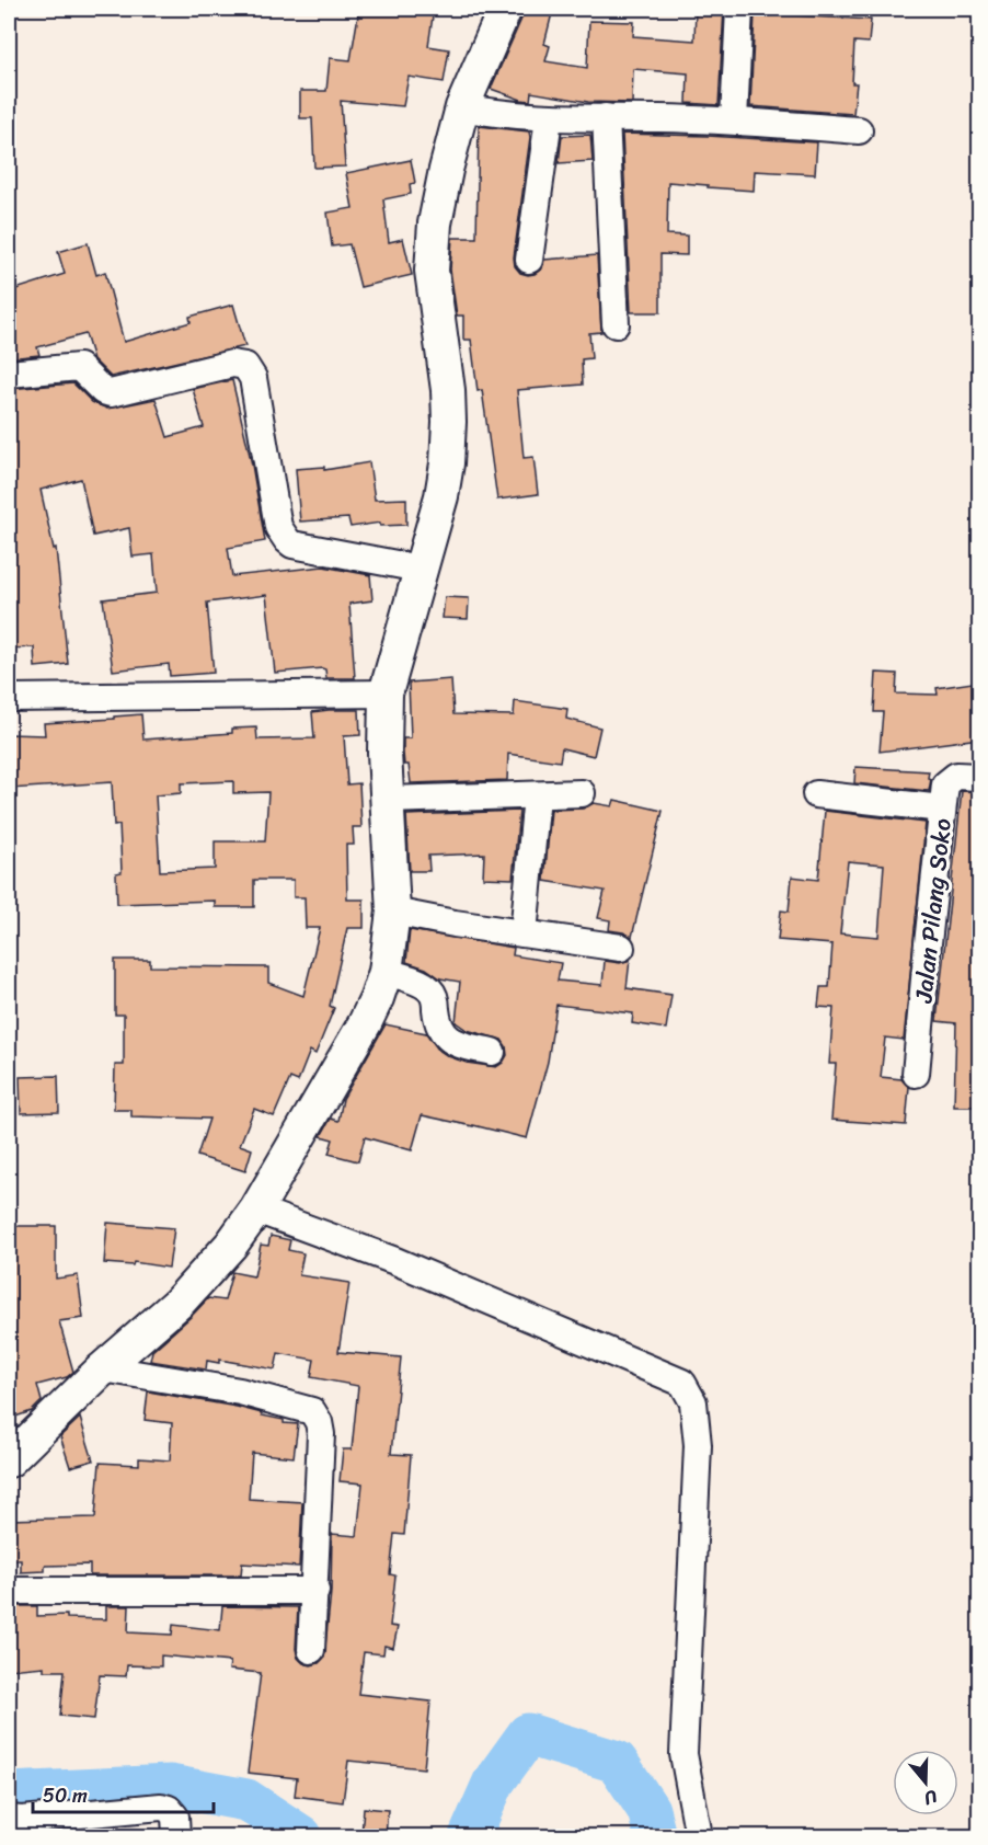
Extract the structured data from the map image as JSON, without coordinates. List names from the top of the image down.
{
  "streets": {
    "street": ["Jalan Pilang Soko"]
  },
  "scale_bar": "50 m",
  "north": "bottom"
}
